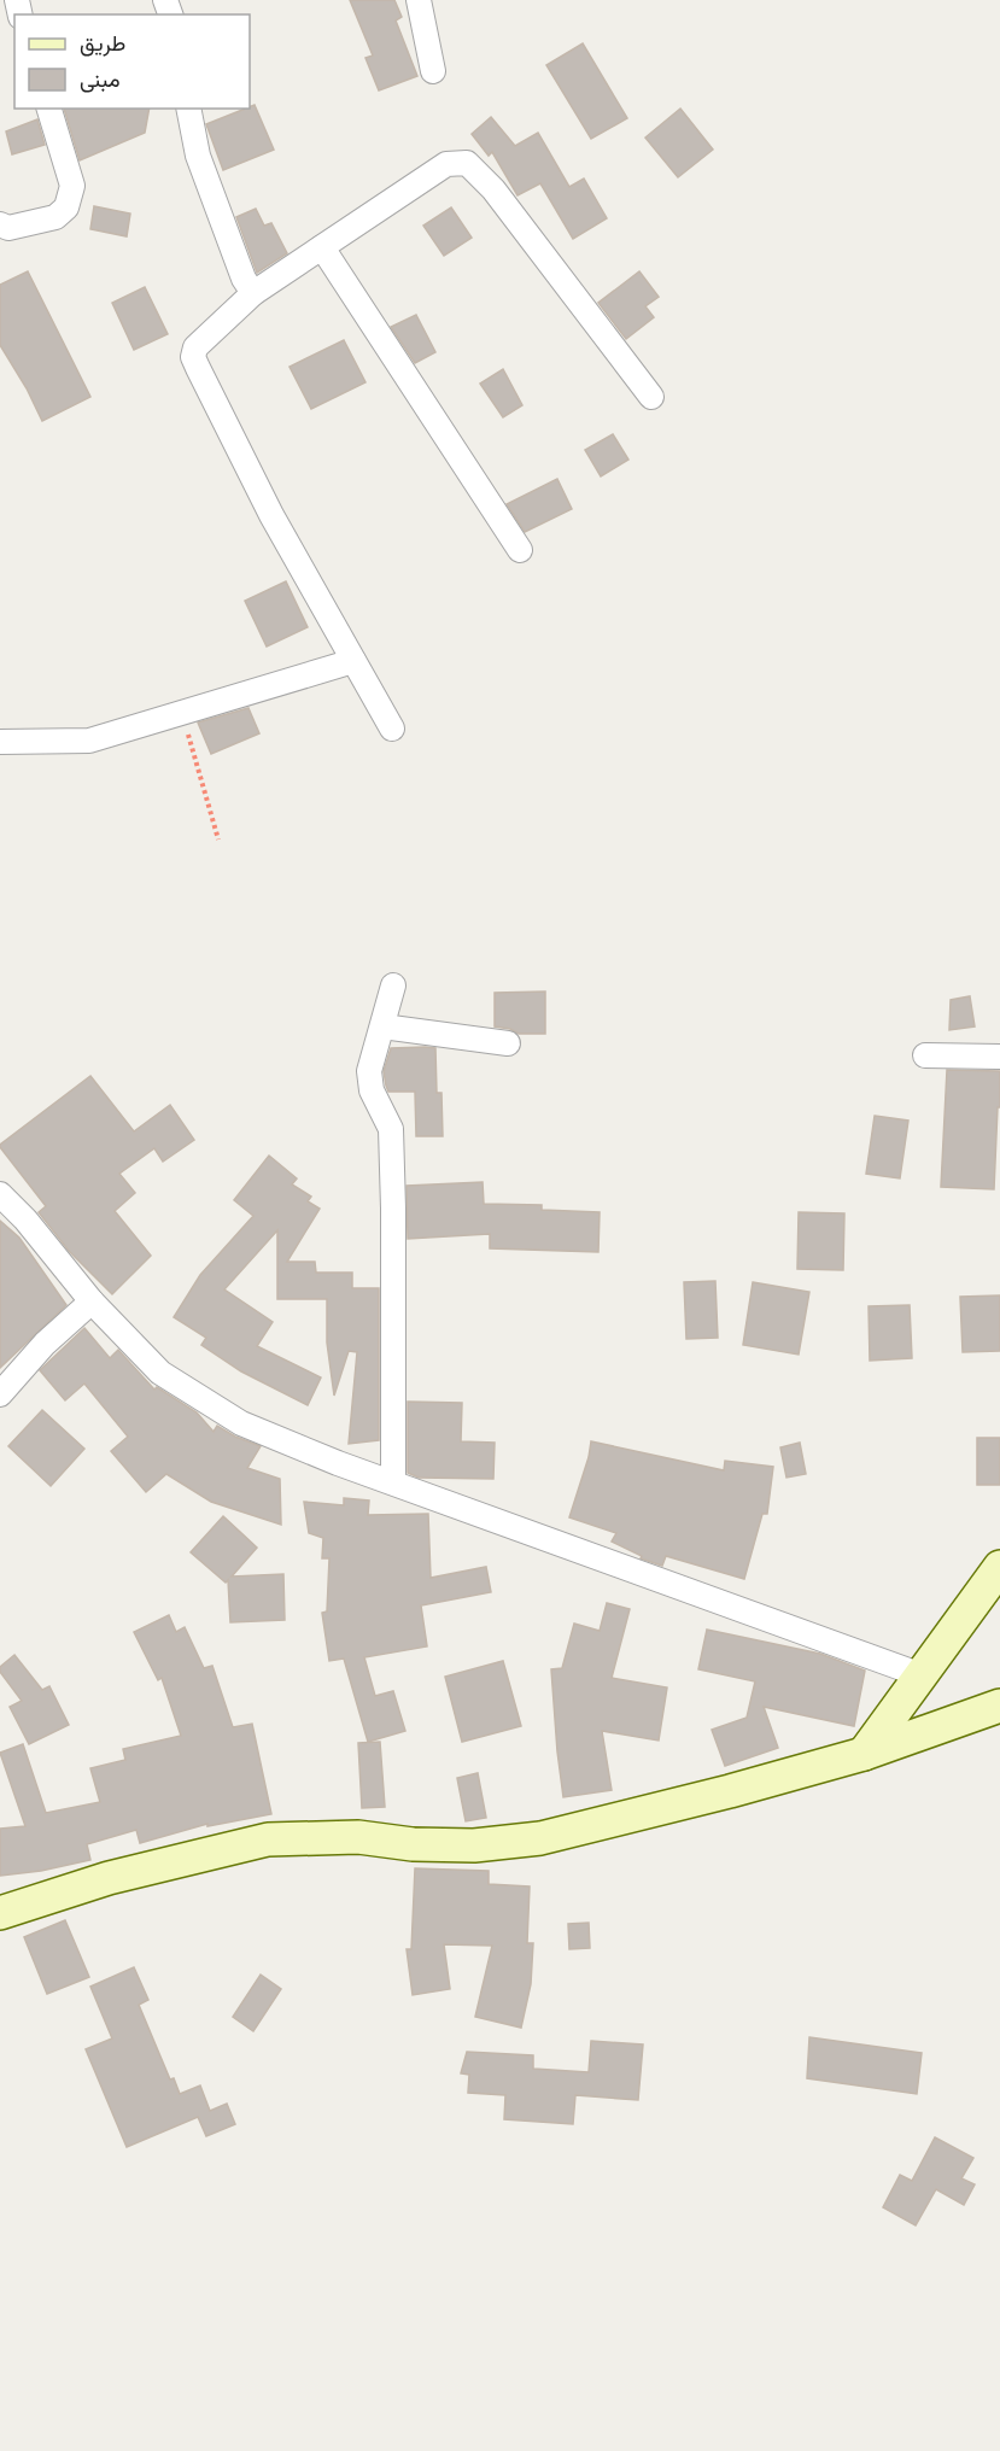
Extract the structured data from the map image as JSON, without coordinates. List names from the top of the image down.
{
  "legend": ["طريق", "مبنى"]
}
